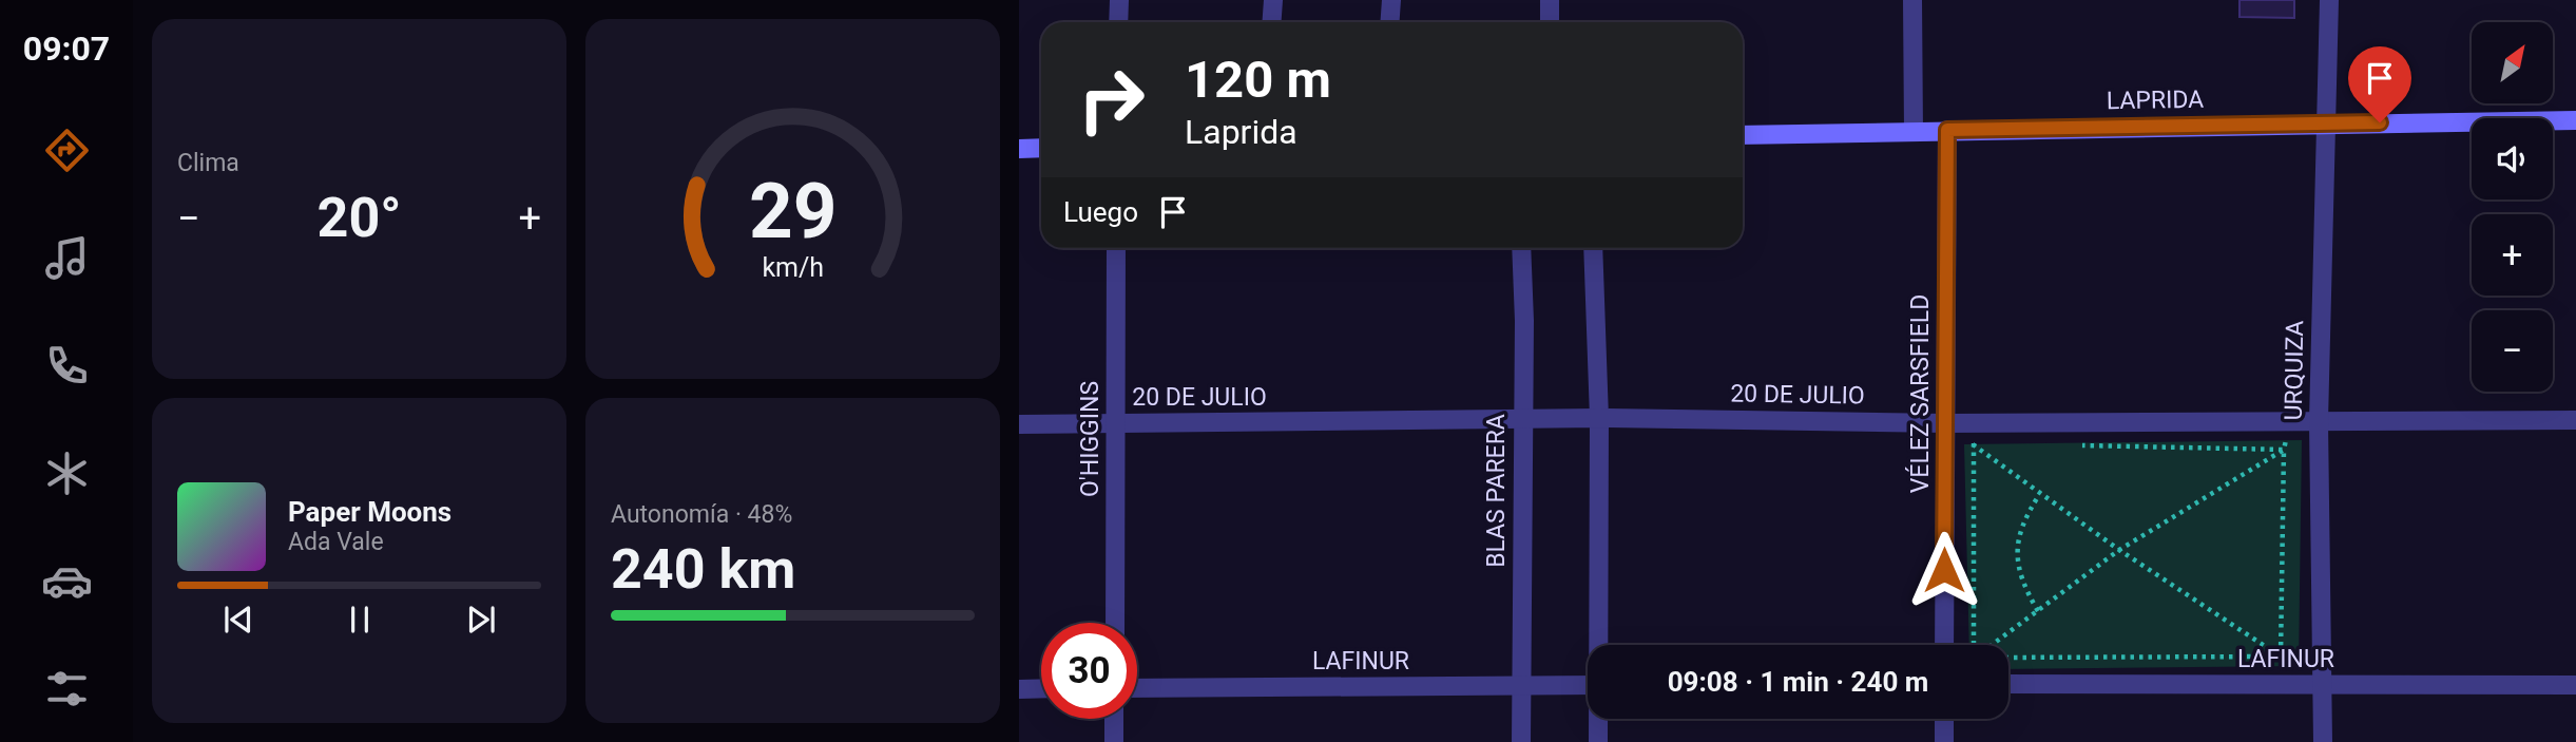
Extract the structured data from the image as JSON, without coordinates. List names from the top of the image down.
{
  "streets": {
    "street": [
      "LAPRIDA",
      "URQUIZA",
      "VÉLEZ SARSFIELD",
      "20 DE JULIO",
      "O'HIGGINS",
      "BLAS PARERA",
      "LAFINUR"
    ]
  },
  "crossings": [
    ["LAPRIDA", "URQUIZA"],
    ["LAPRIDA", "VÉLEZ SARSFIELD"],
    ["URQUIZA", "20 DE JULIO"],
    ["URQUIZA", "LAFINUR"],
    ["VÉLEZ SARSFIELD", "20 DE JULIO"],
    ["20 DE JULIO", "O'HIGGINS"],
    ["20 DE JULIO", "BLAS PARERA"],
    ["BLAS PARERA", "LAFINUR"]
  ],
  "north": "top right",
  "page": {
    "tabs": "09:07",
    "tile": [
      "Clima",
      ["Autonomía · 48%", "240 km"]
    ],
    "map_buttons": ["+", "−"],
    "turn": ["120 m", "Laprida"],
    "then": "Luego",
    "heat": ["−", "20°", "+"],
    "song": ["Paper Moons", "Ada Vale"],
    "limit": "30",
    "trip": "09:08 · 1 min · 240 m",
    "gauge": ["29", "km/h"]
  }
}
